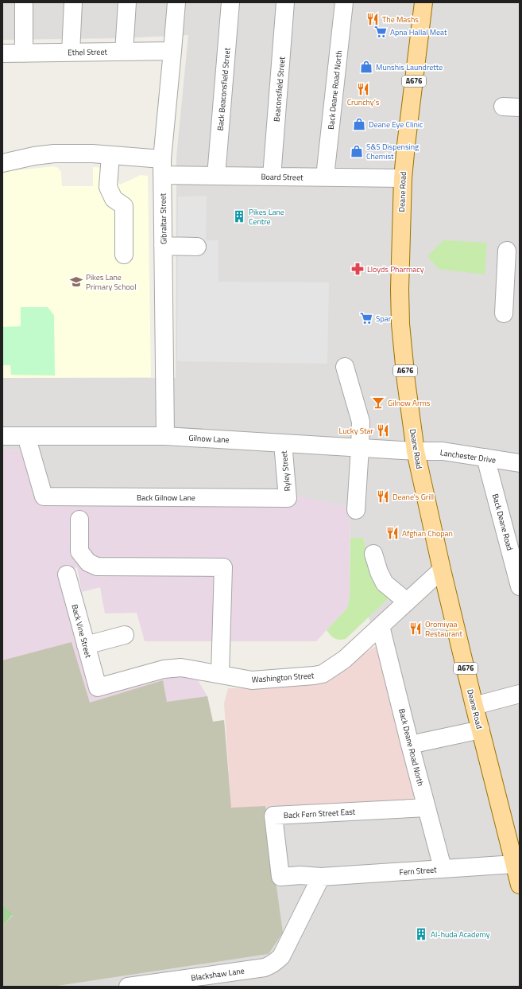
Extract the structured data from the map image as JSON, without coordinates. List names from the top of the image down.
{
  "streets": {
    "main road": ["A676", "Deane Road"],
    "street": [
      "Ethel Street",
      "Back Beaconsfield Street",
      "Beaconsfield Street",
      "Back Deane Road North",
      "Board Street",
      "Gibraltar Street",
      "Gilnow Lane",
      "Lanchester Drive",
      "Ryley Street",
      "Back Gilnow Lane",
      "Back Deane Road",
      "Back Vine Street",
      "Washington Street",
      "Back Fern Street East",
      "Fern Street",
      "Blackshaw Lane"
    ]
  },
  "crossings": [
    ["Ethel Street", "Gibraltar Street"],
    ["Back Beaconsfield Street", "Board Street"],
    ["Beaconsfield Street", "Board Street"],
    ["Back Deane Road North", "Board Street"],
    ["Back Deane Road North", "Washington Street"],
    ["Back Deane Road North", "Back Fern Street East"],
    ["Back Deane Road North", "Fern Street"],
    ["Board Street", "Deane Road"],
    ["Board Street", "Gibraltar Street"],
    ["Deane Road", "Gilnow Lane"],
    ["Deane Road", "Lanchester Drive"],
    ["Deane Road", "Washington Street"],
    ["Deane Road", "Fern Street"],
    ["Gibraltar Street", "Gilnow Lane"],
    ["Gilnow Lane", "Lanchester Drive"],
    ["Gilnow Lane", "Ryley Street"],
    ["Gilnow Lane", "Back Gilnow Lane"],
    ["Lanchester Drive", "Back Deane Road"],
    ["Ryley Street", "Back Gilnow Lane"],
    ["Back Vine Street", "Washington Street"],
    ["Back Fern Street East", "Fern Street"],
    ["Fern Street", "Blackshaw Lane"]
  ],
  "places": {
    "restaurant": [
      "The Mashs",
      "Crunchy's",
      "Lucky Star",
      "Deane's Grill",
      "Afghan Chopan",
      "Oromiyaa Restaurant"
    ],
    "supermarket": ["Apna Hallal Meat", "Spar"],
    "shop": ["Munshis Laundrette", "Deane Eye Clinic", "S&S Dispensing Chemist"],
    "building": ["Pikes Lane Centre", "Al-huda Academy"],
    "pharmacy": ["Lloyds Pharmacy"],
    "school or university": ["Pikes Lane Primary School"],
    "bar": ["Gilnow Arms"]
  }
}
